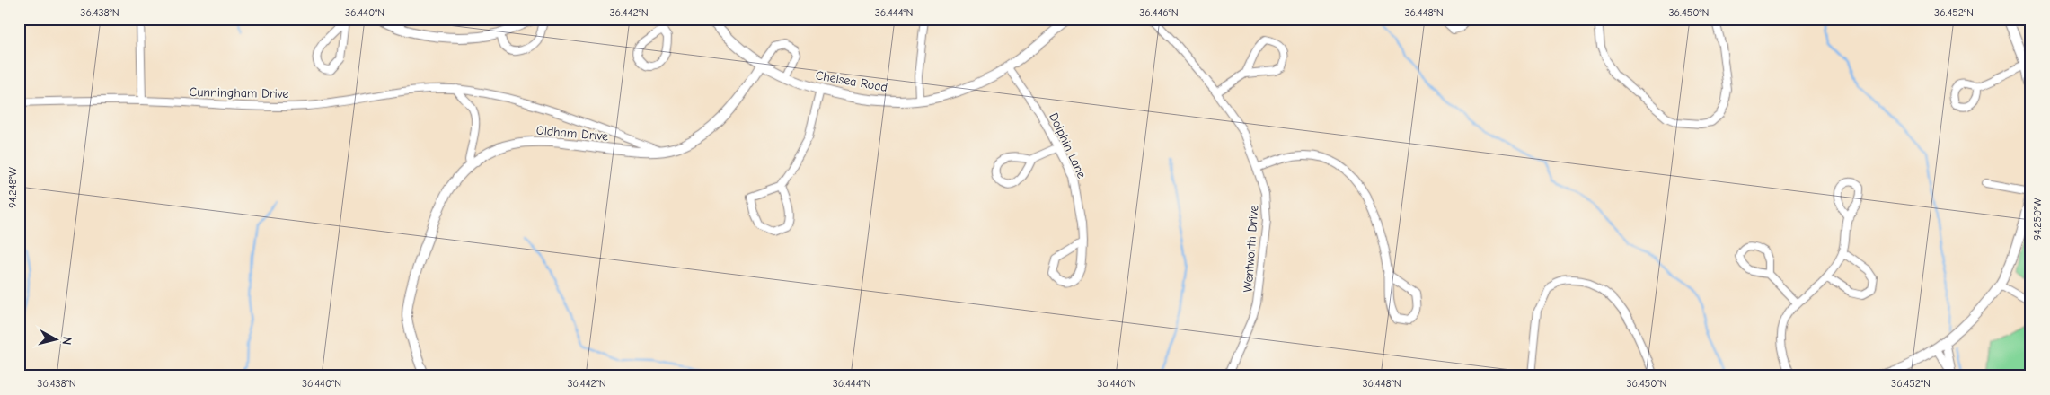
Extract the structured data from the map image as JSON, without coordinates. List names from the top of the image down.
{
  "streets": {
    "street": [
      "Chelsea Road",
      "Cunningham Drive",
      "Oldham Drive",
      "Dolphin Lane",
      "Wentworth Drive"
    ]
  },
  "crossings": [
    ["Chelsea Road", "Oldham Drive"],
    ["Chelsea Road", "Dolphin Lane"],
    ["Cunningham Drive", "Oldham Drive"]
  ],
  "north": "right",
  "coordinates": [
    "36.438°N",
    "36.440°N",
    "36.442°N",
    "36.444°N",
    "36.446°N",
    "36.448°N",
    "36.450°N",
    "36.452°N",
    "94.248°W",
    "94.250°W"
  ]
}
